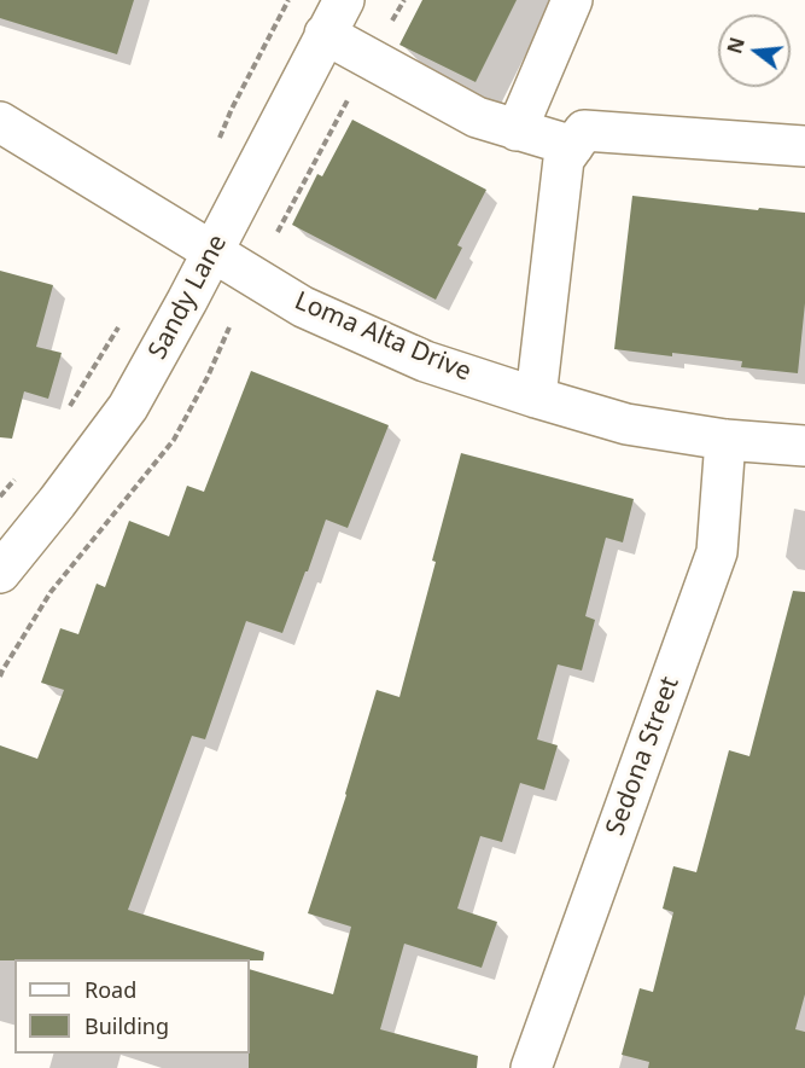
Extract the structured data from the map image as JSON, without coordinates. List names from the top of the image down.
{
  "streets": {
    "street": ["Sandy Lane", "Loma Alta Drive", "Sedona Street"]
  },
  "crossings": [
    ["Sandy Lane", "Loma Alta Drive"],
    ["Loma Alta Drive", "Sedona Street"]
  ],
  "legend": ["Road", "Building"],
  "north": "left"
}
